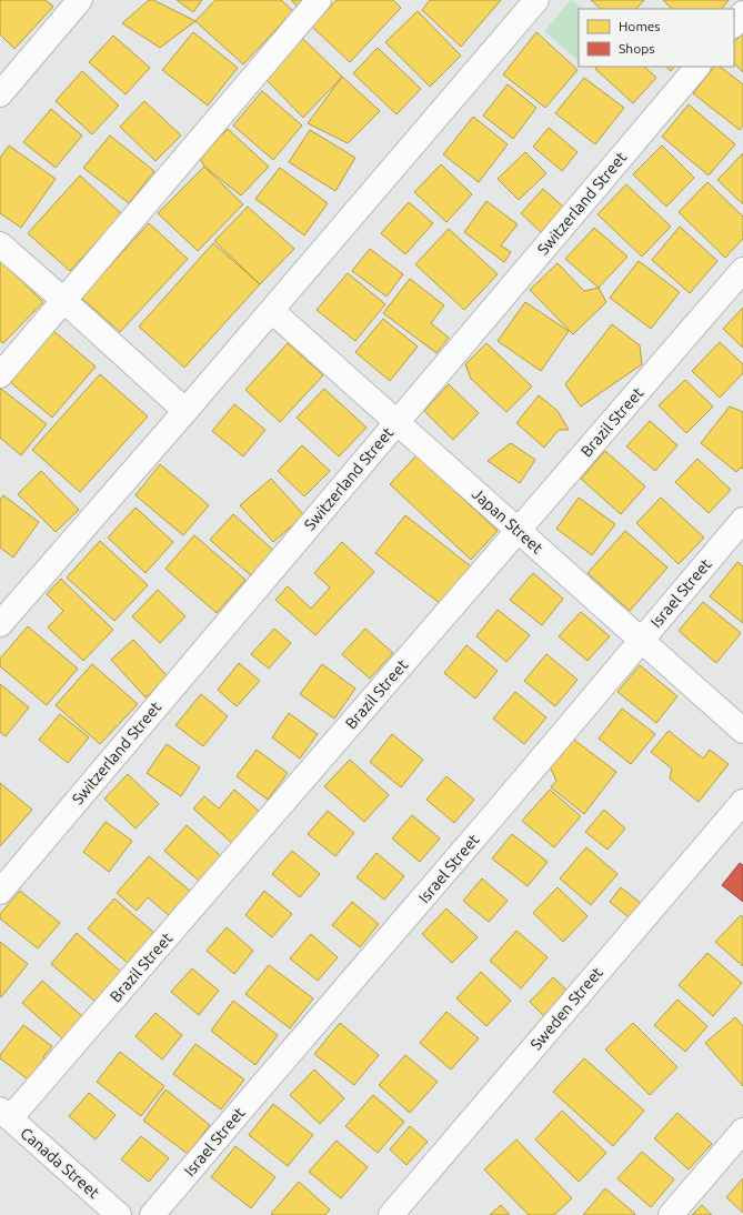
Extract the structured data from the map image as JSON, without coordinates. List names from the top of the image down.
{
  "streets": {
    "street": [
      "Switzerland Street",
      "Brazil Street",
      "Japan Street",
      "Israel Street",
      "Sweden Street",
      "Canada Street"
    ]
  },
  "crossings": [
    ["Switzerland Street", "Japan Street"],
    ["Brazil Street", "Japan Street"],
    ["Brazil Street", "Canada Street"],
    ["Japan Street", "Israel Street"]
  ],
  "legend": ["Homes", "Shops"]
}
